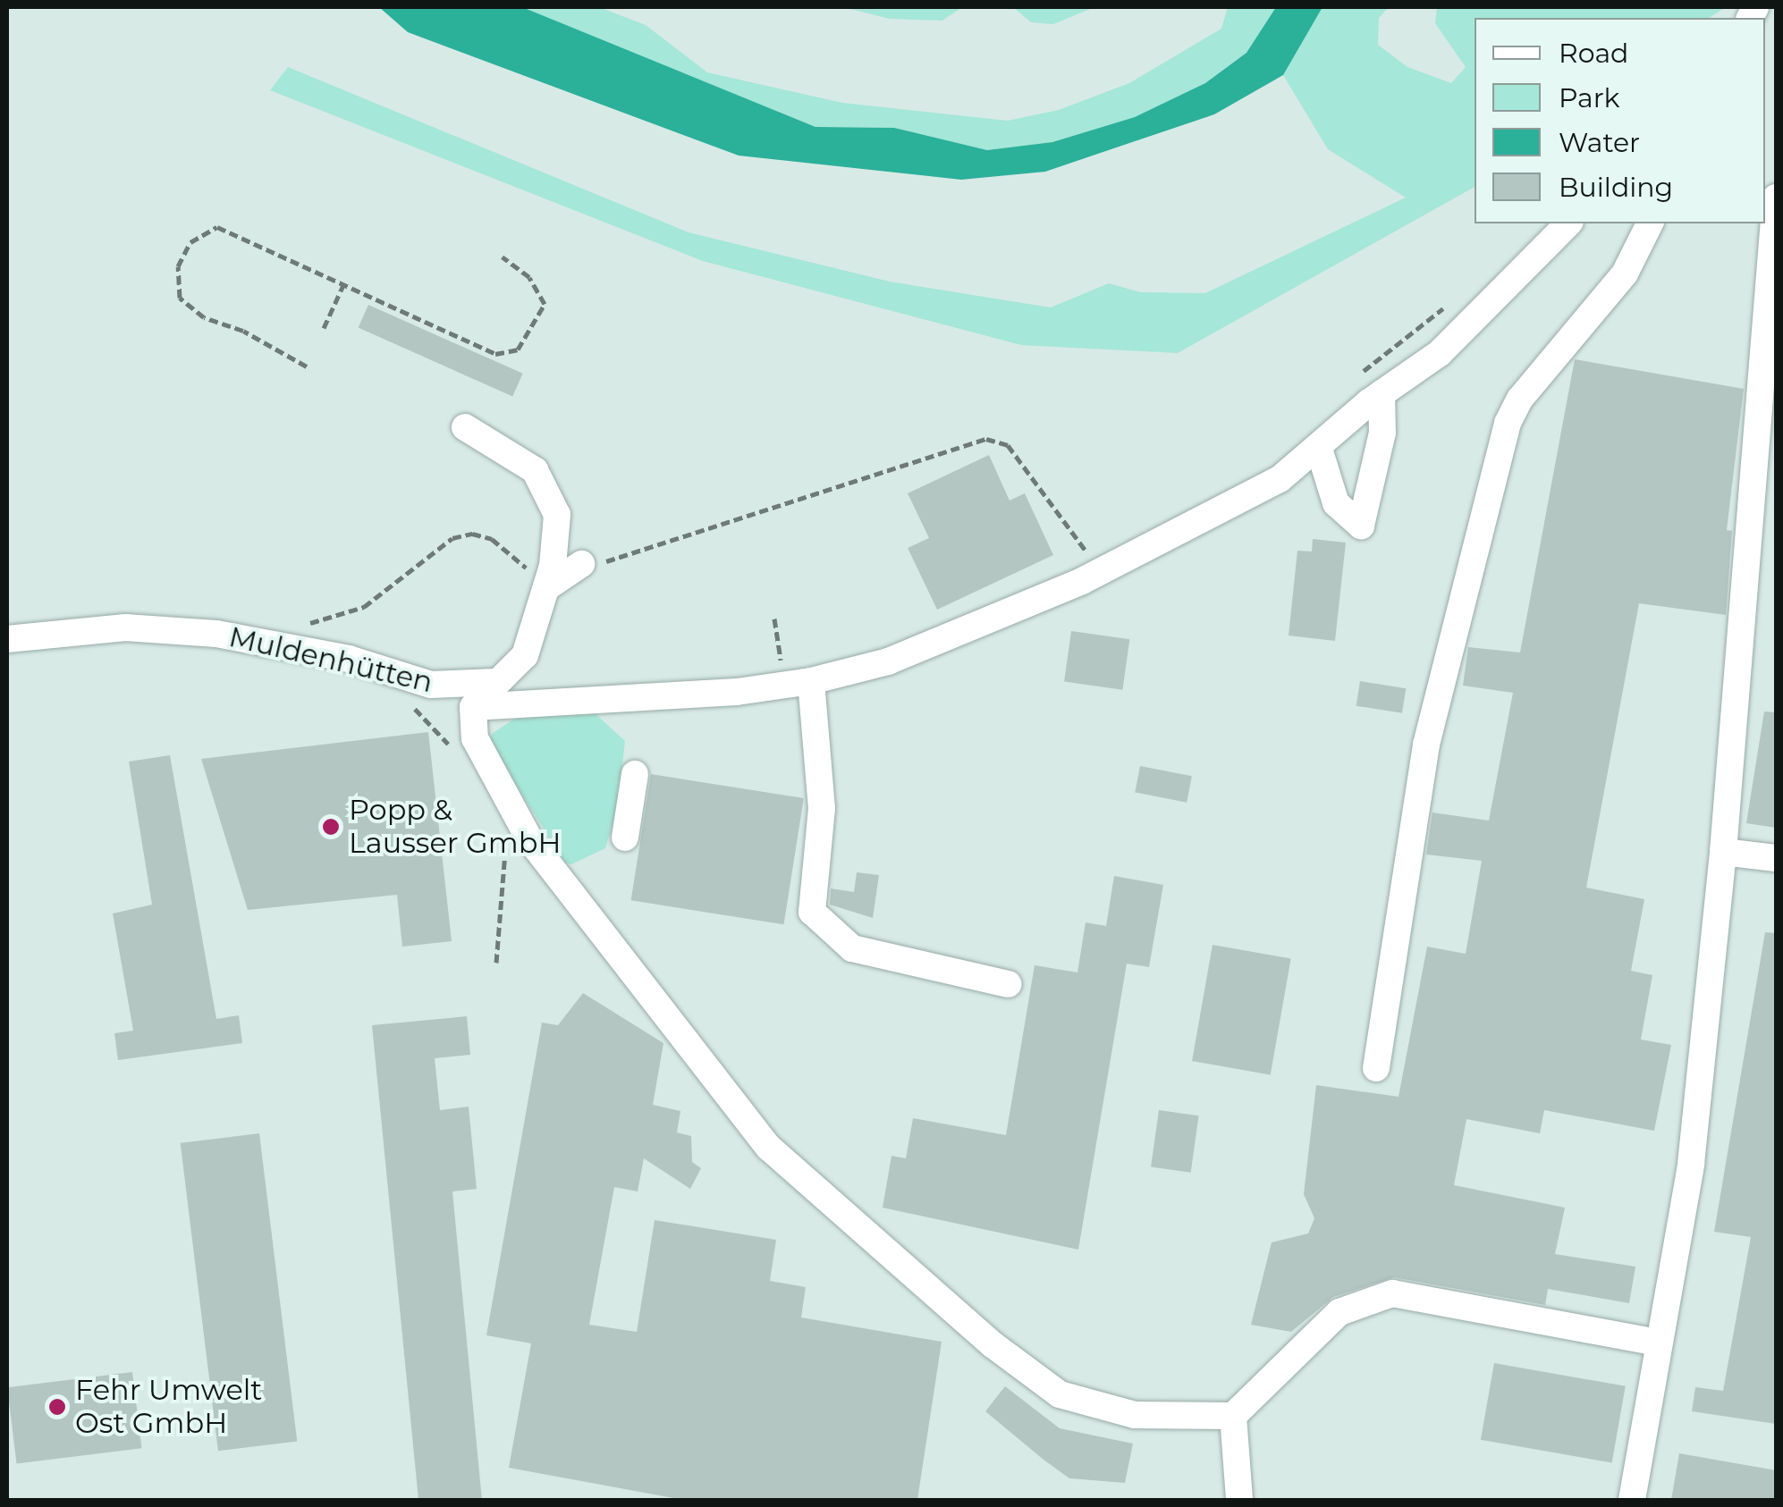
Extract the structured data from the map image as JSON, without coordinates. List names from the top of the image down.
{
  "streets": {
    "street": ["Muldenhütten"]
  },
  "places": ["Popp & Lausser GmbH", "Fehr Umwelt Ost GmbH"],
  "legend": [
    "Road",
    "Park",
    "Water",
    "Building"
  ]
}
